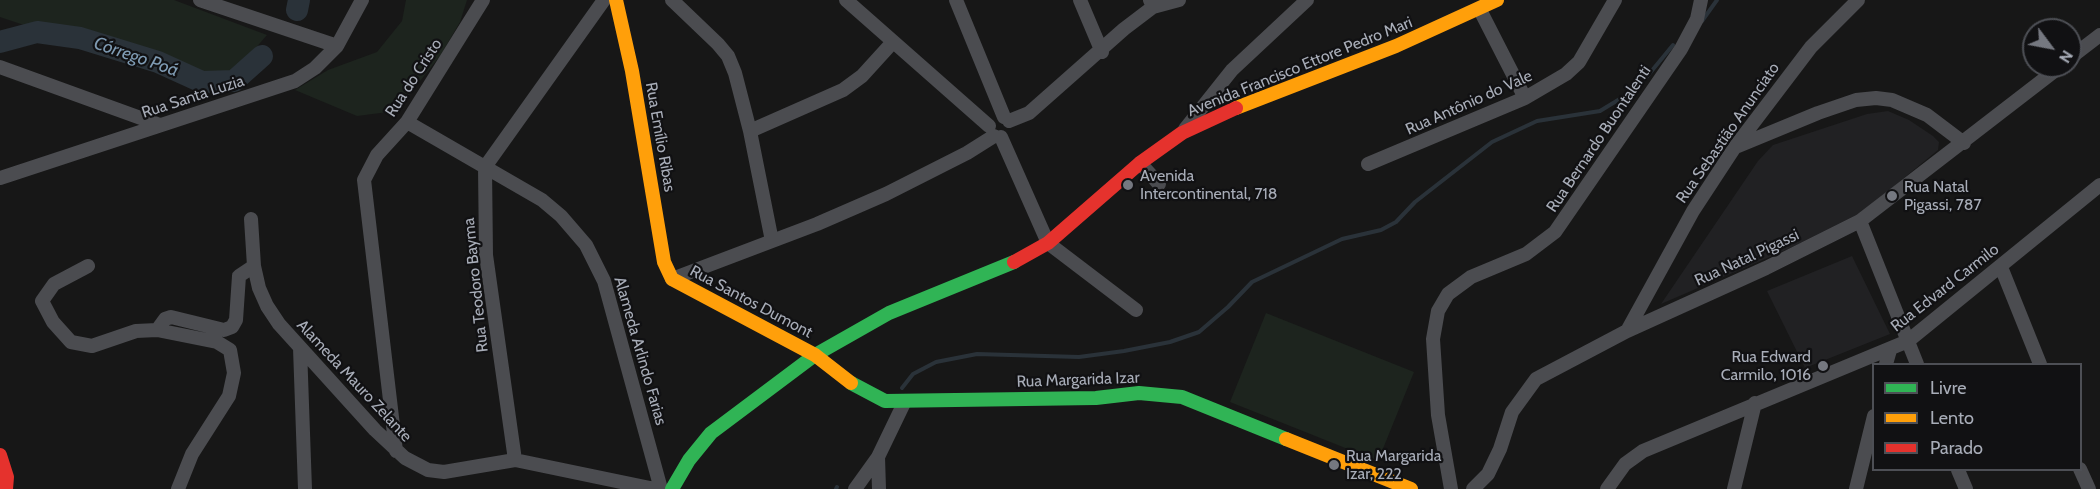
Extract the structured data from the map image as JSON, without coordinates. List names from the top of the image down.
{
  "streets": {
    "street": [
      "Avenida Francisco Ettore Pedro Mari",
      "Rua do Cristo",
      "Rua Santa Luzia",
      "Rua Antônio do Vale",
      "Rua Sebastião Anunciato",
      "Rua Emílio Ribas",
      "Rua Bernardo Buontalenti",
      "Rua Natal Pigassi",
      "Rua Teodoro Bayma",
      "Rua Edvard Carmilo",
      "Rua Santos Dumont",
      "Alameda Arlindo Farias",
      "Rua Margarida Izar",
      "Alameda Mauro Zelante"
    ]
  },
  "crossings": [
    ["Avenida Francisco Ettore Pedro Mari", "Rua Santos Dumont"],
    ["Avenida Francisco Ettore Pedro Mari", "Rua Margarida Izar"],
    ["Rua do Cristo", "Alameda Mauro Zelante"],
    ["Rua Sebastião Anunciato", "Rua Natal Pigassi"],
    ["Rua Emílio Ribas", "Rua Santos Dumont"],
    ["Rua Teodoro Bayma", "Alameda Arlindo Farias"],
    ["Rua Teodoro Bayma", "Alameda Mauro Zelante"],
    ["Rua Santos Dumont", "Rua Margarida Izar"]
  ],
  "water": ["Córrego Poá"],
  "places": [
    "Avenida Intercontinental, 718",
    "Rua Natal Pigassi, 787",
    "Rua Edward Carmilo, 1016",
    "Rua Margarida Izar, 222"
  ],
  "legend": ["Livre", "Lento", "Parado"],
  "north": "bottom right"
}
